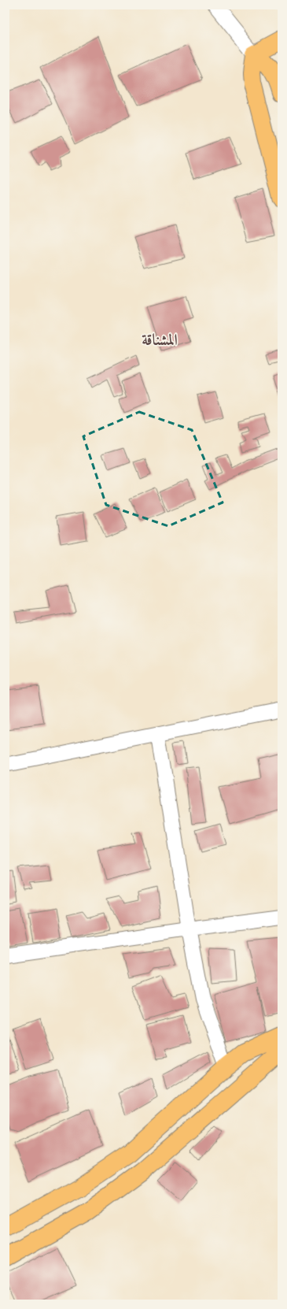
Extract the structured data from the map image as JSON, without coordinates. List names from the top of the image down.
{
  "districts": ["المشناقة"]
}
